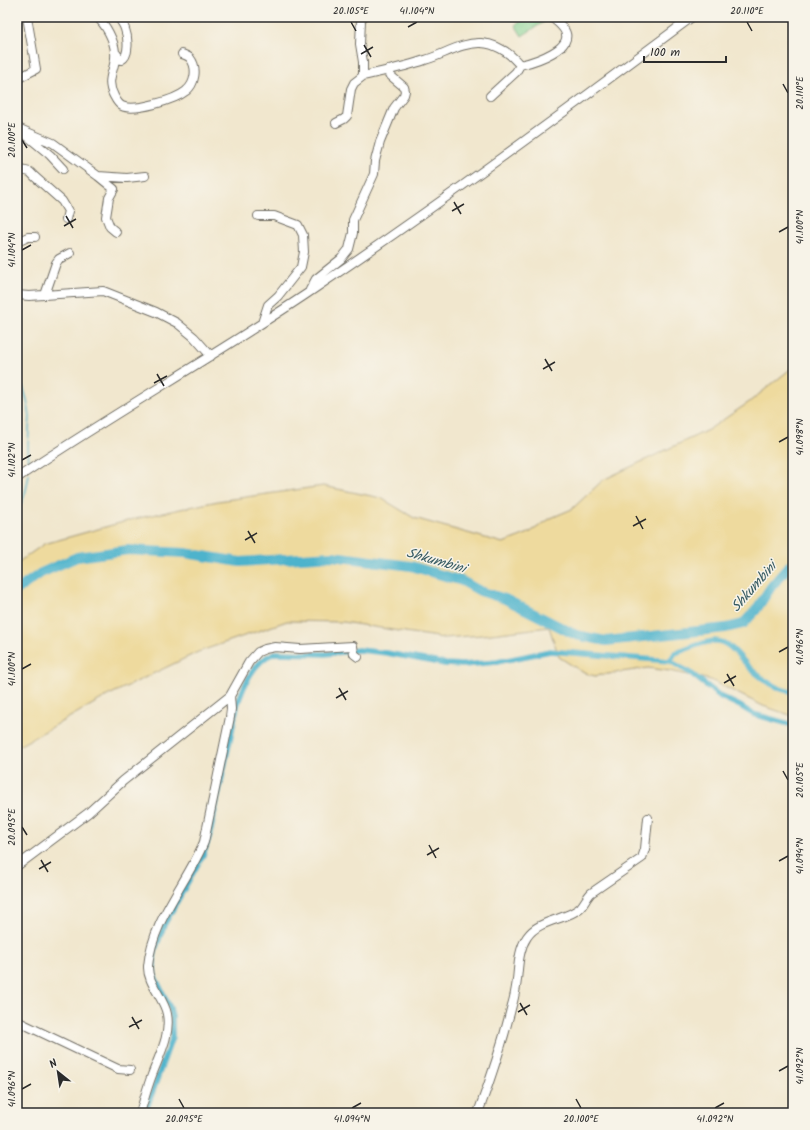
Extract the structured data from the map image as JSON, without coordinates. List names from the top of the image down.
{
  "water": ["Shkumbini"],
  "scale_bar": "100 m",
  "north": "top left",
  "coordinates": [
    "20.105°E",
    "41.104°N",
    "20.110°E",
    "20.100°E",
    "41.100°N",
    "41.098°N",
    "41.102°N",
    "41.096°N",
    "20.095°E",
    "41.094°N",
    "41.092°N"
  ]
}
